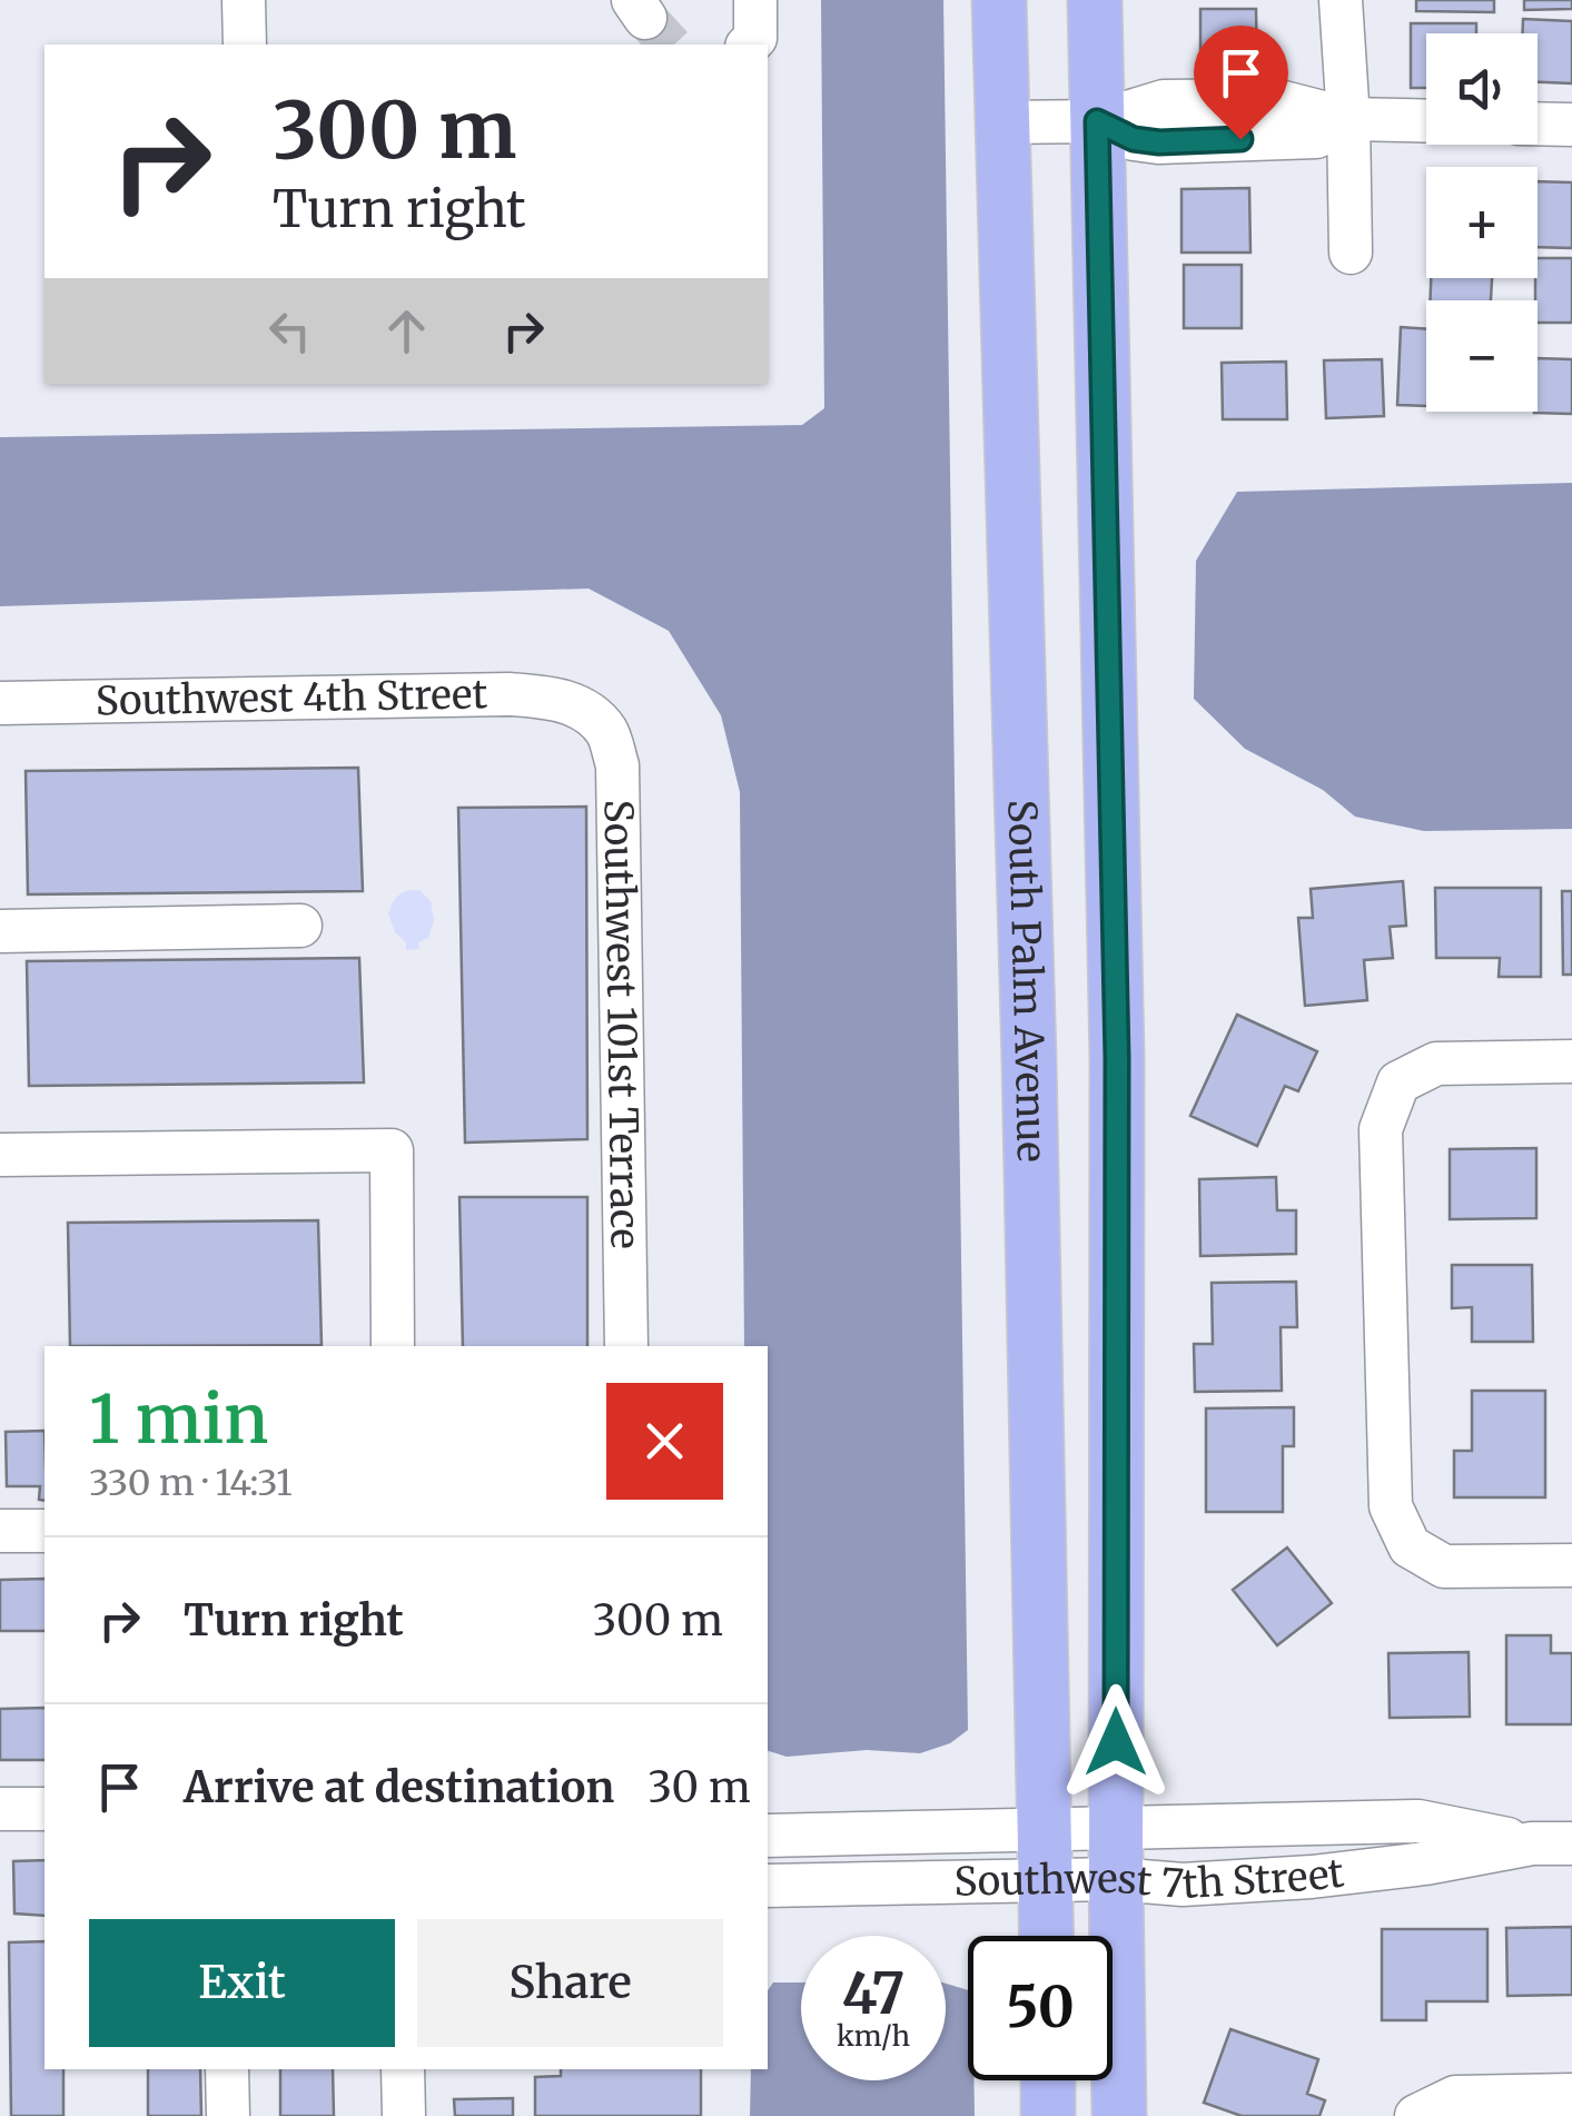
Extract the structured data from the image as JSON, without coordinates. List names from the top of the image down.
{
  "streets": {
    "main road": ["South Palm Avenue"],
    "street": ["Southwest 4th Street", "Southwest 101st Terrace", "Southwest 7th Street"]
  },
  "crossings": [
    ["Southwest 4th Street", "Southwest 101st Terrace"],
    ["South Palm Avenue", "Southwest 7th Street"]
  ],
  "page": {
    "map_buttons": ["+", "−"],
    "turn": ["300 m", "Turn right"],
    "heading": ["1 min", "330 m · 14:31"],
    "list": [
      {
        "name": "Turn right",
        "value": "300 m"
      },
      {
        "name": "Arrive at destination",
        "value": "30 m"
      }
    ],
    "buttons": ["Exit", "Share"],
    "speed": "47 km/h",
    "limit": "50"
  }
}
